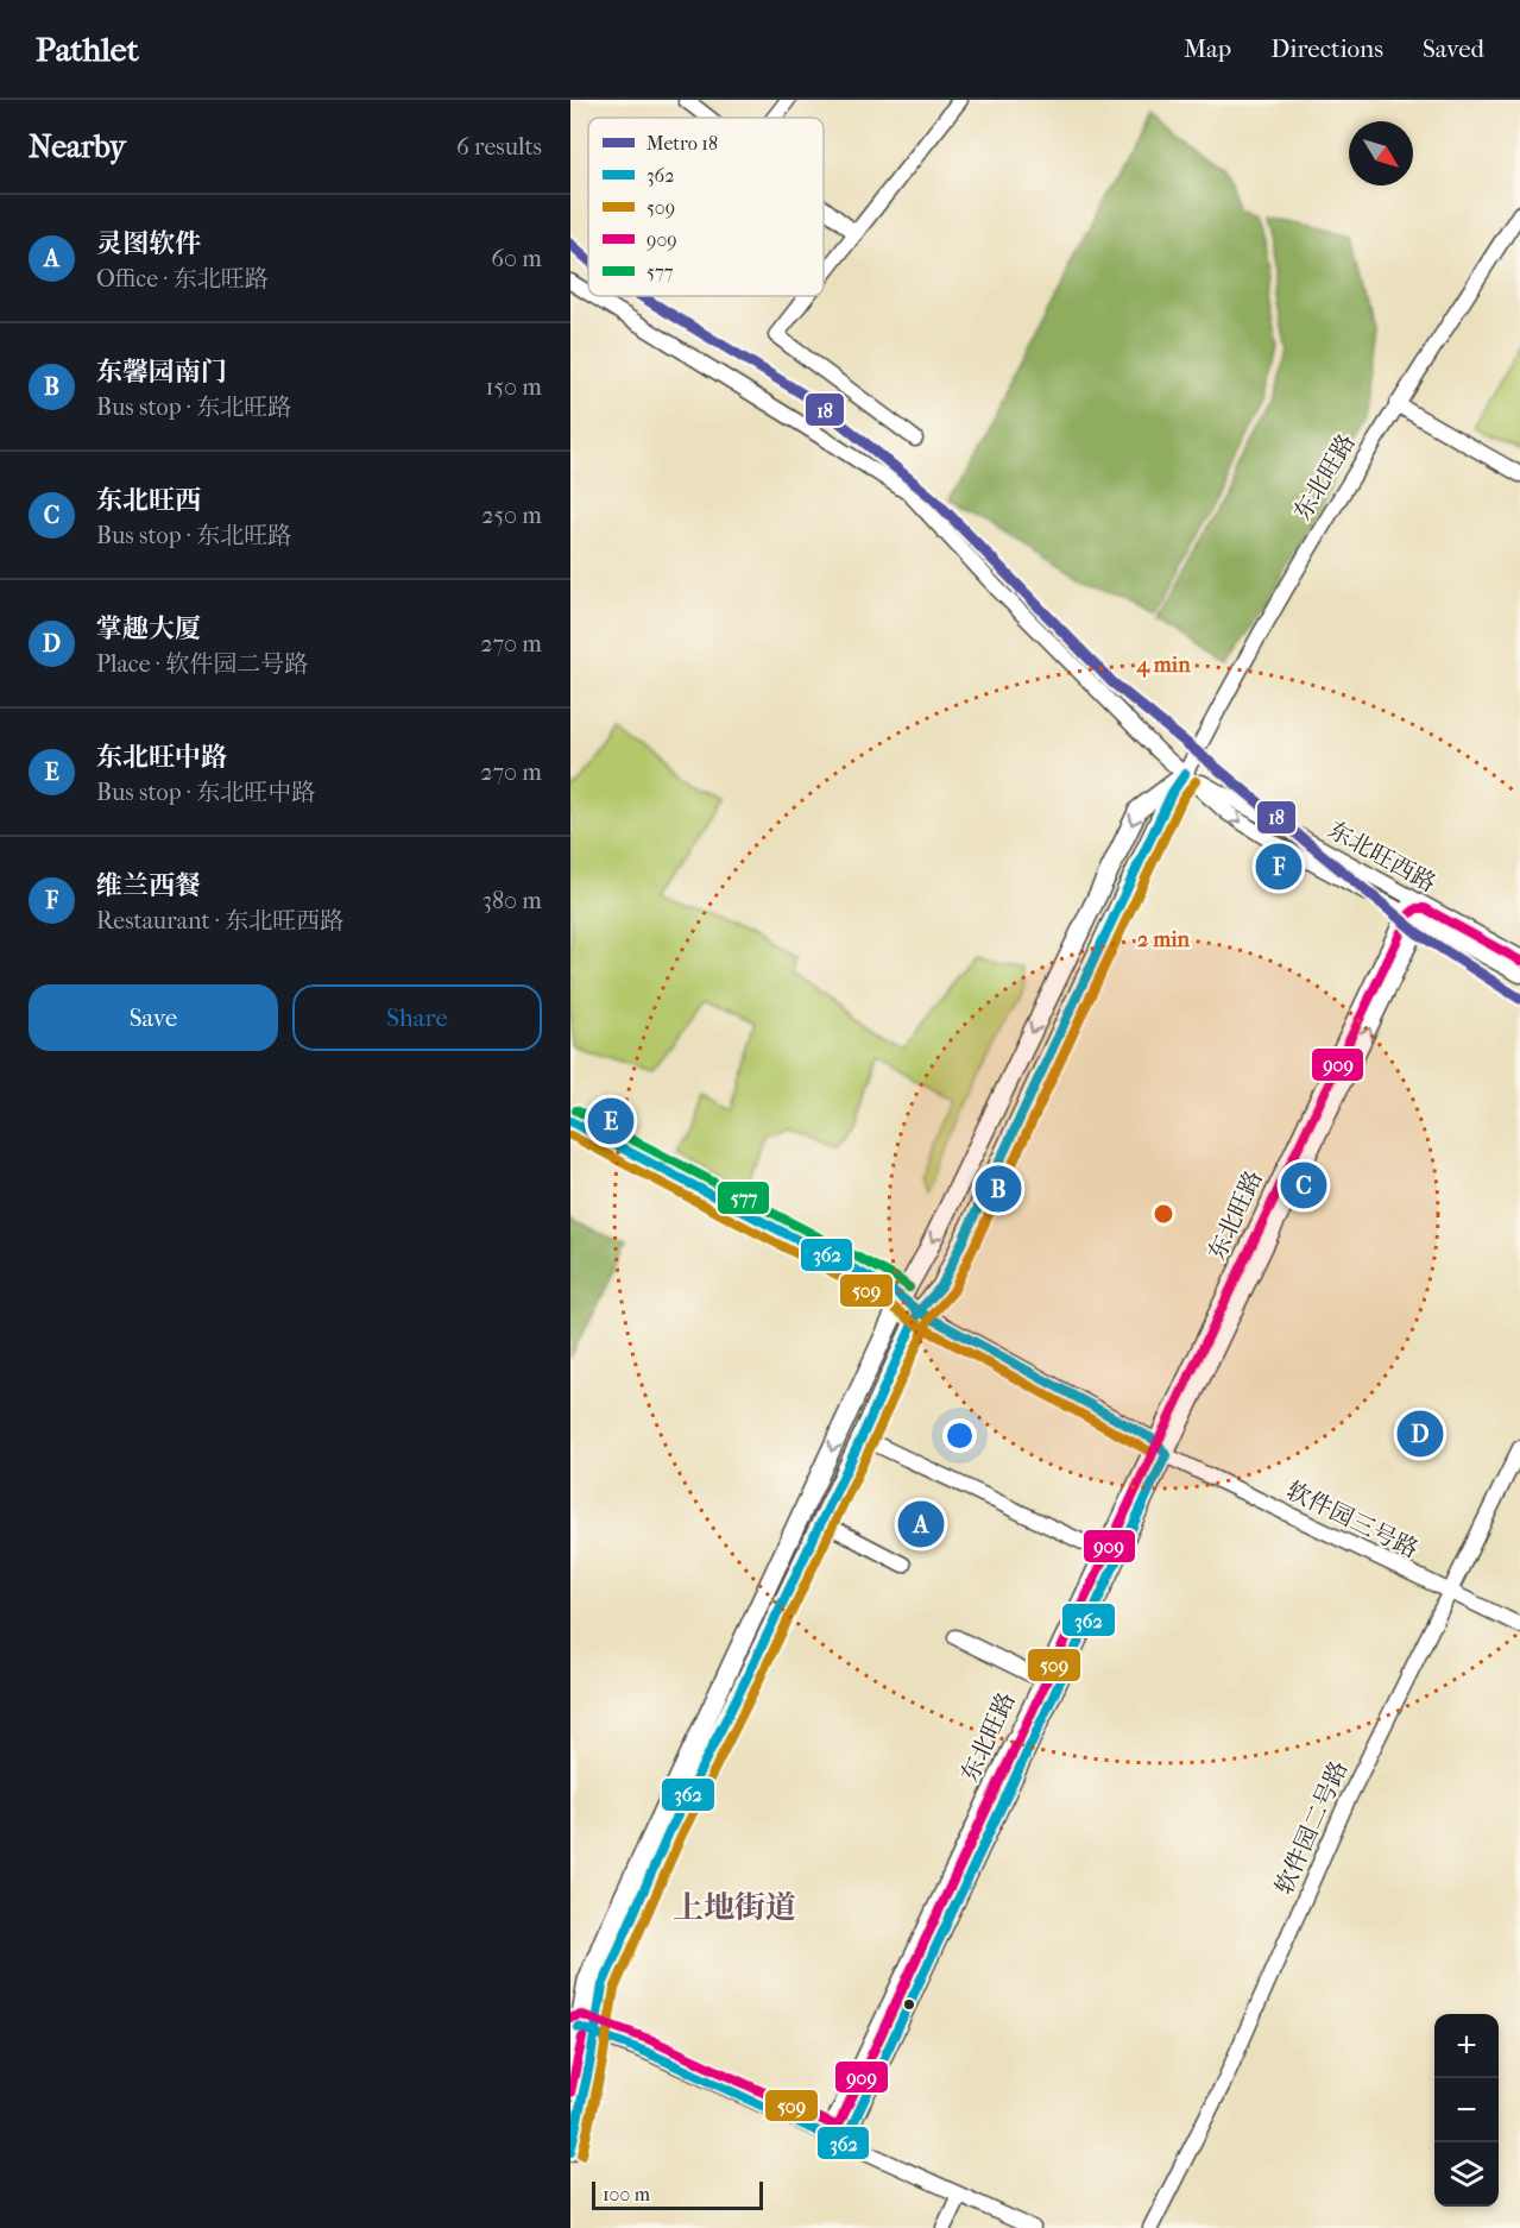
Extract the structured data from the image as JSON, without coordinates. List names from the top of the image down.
{
  "streets": {
    "main road": ["东北旺路"],
    "street": ["东北旺西路", "软件园三号路", "软件园二号路"]
  },
  "crossings": [
    ["东北旺路", "东北旺西路"],
    ["东北旺路", "软件园三号路"],
    ["软件园三号路", "软件园二号路"]
  ],
  "districts": ["上地街道"],
  "lines": [
    "metro line 18",
    "transit line 362",
    "transit line 509",
    "transit line 909",
    "transit line 577"
  ],
  "legend": [
    "Metro 18",
    "362",
    "509",
    "909",
    "577"
  ],
  "scale_bar": "100 m",
  "north": "bottom right",
  "page": {
    "header": "Pathlet",
    "nav": ["Map", "Directions", "Saved"],
    "heading": ["Nearby", "6 results"],
    "list": [
      {
        "mark": "A",
        "name": "灵图软件",
        "note": "Office · 东北旺路",
        "value": "60 m"
      },
      {
        "mark": "B",
        "name": "东馨园南门",
        "note": "Bus stop · 东北旺路",
        "value": "150 m"
      },
      {
        "mark": "C",
        "name": "东北旺西",
        "note": "Bus stop · 东北旺路",
        "value": "250 m"
      },
      {
        "mark": "D",
        "name": "掌趣大厦",
        "note": "Place · 软件园二号路",
        "value": "270 m"
      },
      {
        "mark": "E",
        "name": "东北旺中路",
        "note": "Bus stop · 东北旺中路",
        "value": "270 m"
      },
      {
        "mark": "F",
        "name": "维兰西餐",
        "note": "Restaurant · 东北旺西路",
        "value": "380 m"
      }
    ],
    "pins": [
      "F",
      "E",
      "C",
      "B",
      "D",
      "A"
    ],
    "buttons": ["Save", "Share"],
    "map_buttons": ["+", "−"],
    "scale": "100 m"
  },
  "rings": ["4 min", "2 min"]
}
